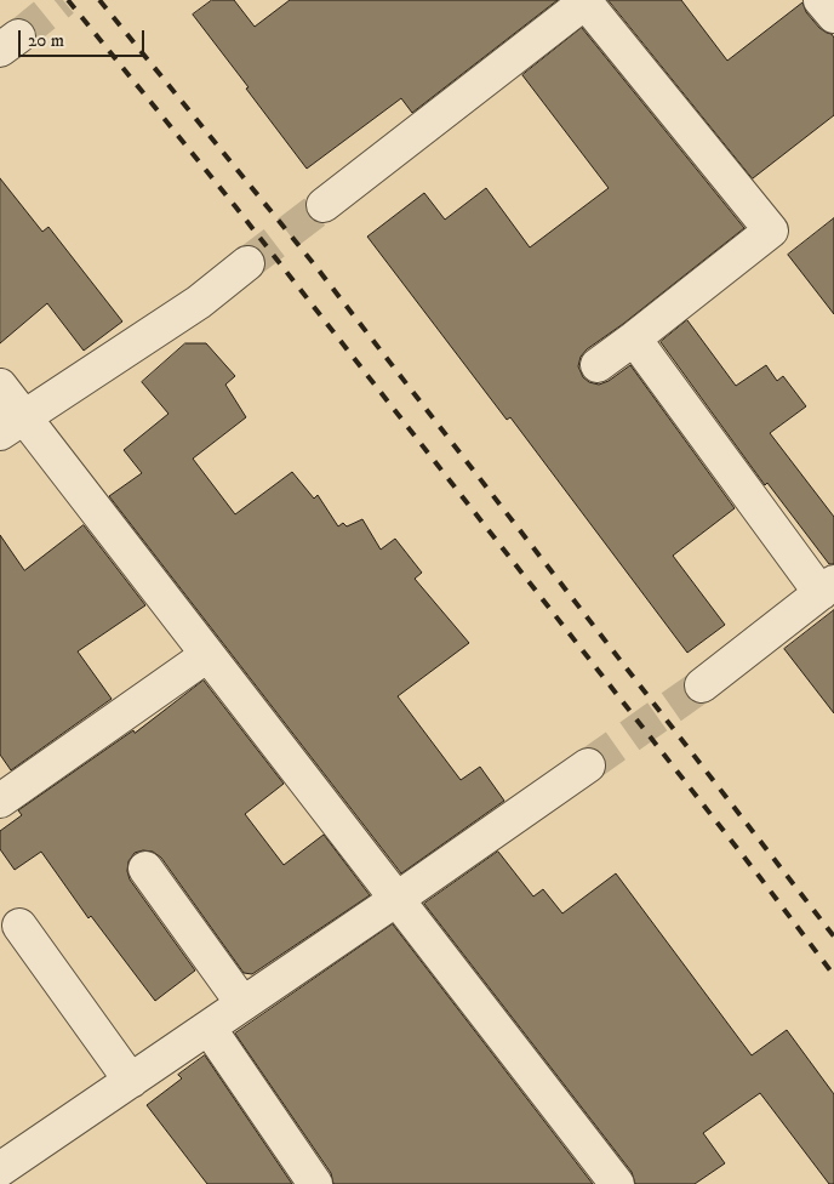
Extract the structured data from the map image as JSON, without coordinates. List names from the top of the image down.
{
  "scale_bar": "20 m"
}
